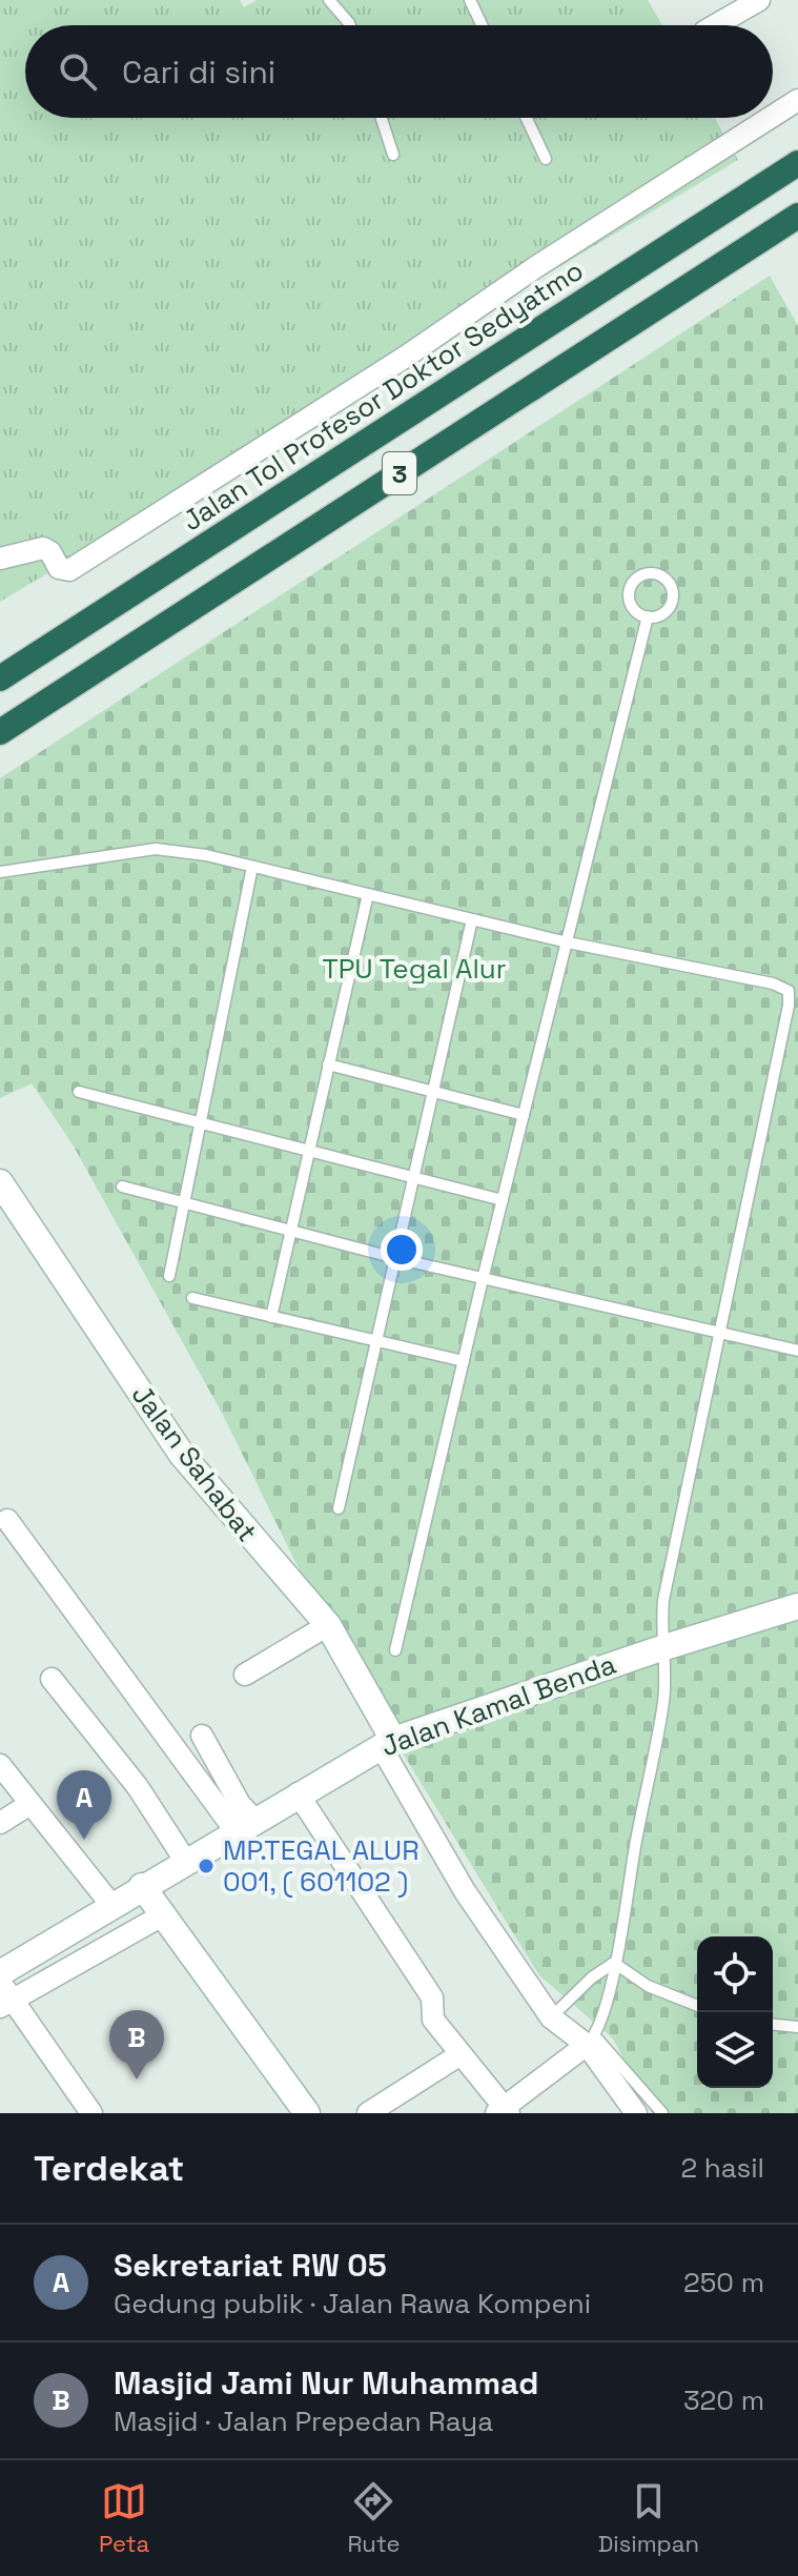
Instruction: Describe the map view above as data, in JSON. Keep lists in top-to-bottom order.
{
  "streets": {
    "highway": ["Jalan Tol Profesor Doktor Sedyatmo", "3"],
    "street": ["Jalan Sahabat", "Jalan Kamal Benda"]
  },
  "crossings": [
    ["Jalan Sahabat", "Jalan Kamal Benda"]
  ],
  "parks": ["TPU Tegal Alur"],
  "places": ["MP.TEGAL ALUR 001, ( 601102 )"],
  "page": {
    "search": "Cari di sini",
    "pins": ["A", "B"],
    "heading": ["Terdekat", "2 hasil"],
    "list": [
      {
        "mark": "A",
        "name": "Sekretariat RW 05",
        "note": "Gedung publik · Jalan Rawa Kompeni",
        "value": "250 m"
      },
      {
        "mark": "B",
        "name": "Masjid Jami Nur Muhammad",
        "note": "Masjid · Jalan Prepedan Raya",
        "value": "320 m"
      }
    ],
    "nav": ["Peta", "Rute", "Disimpan"]
  }
}
